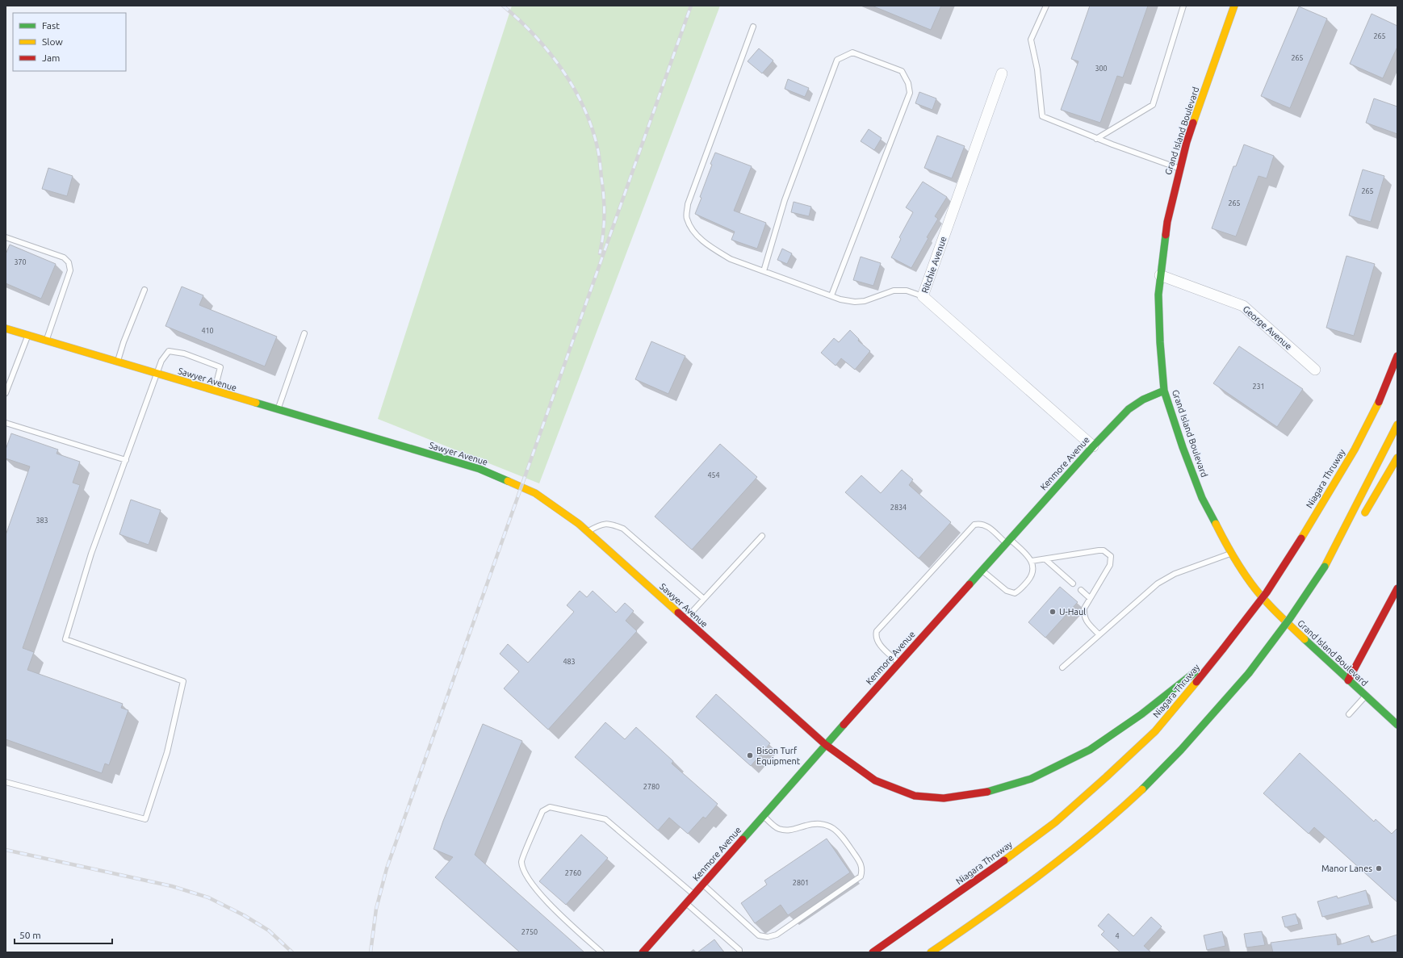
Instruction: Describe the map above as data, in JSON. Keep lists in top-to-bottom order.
{
  "streets": {
    "main road": [
      "Grand Island Boulevard",
      "Sawyer Avenue",
      "Kenmore Avenue",
      "Niagara Thruway"
    ],
    "street": ["Ritchie Avenue", "George Avenue"]
  },
  "crossings": [
    ["Grand Island Boulevard", "George Avenue"],
    ["Grand Island Boulevard", "Kenmore Avenue"],
    ["Ritchie Avenue", "Kenmore Avenue"],
    ["Sawyer Avenue", "Kenmore Avenue"],
    ["Sawyer Avenue", "Niagara Thruway"]
  ],
  "places": ["U-Haul", "Bison Turf Equipment", "Manor Lanes"],
  "house_numbers": [
    "265",
    "265",
    "300",
    "265",
    "265",
    "370",
    "410",
    "231",
    "454",
    "2834",
    "383",
    "483",
    "2780",
    "2760",
    "2801",
    "2750",
    "4"
  ],
  "legend": ["Fast", "Slow", "Jam"],
  "scale_bar": "50 m"
}
